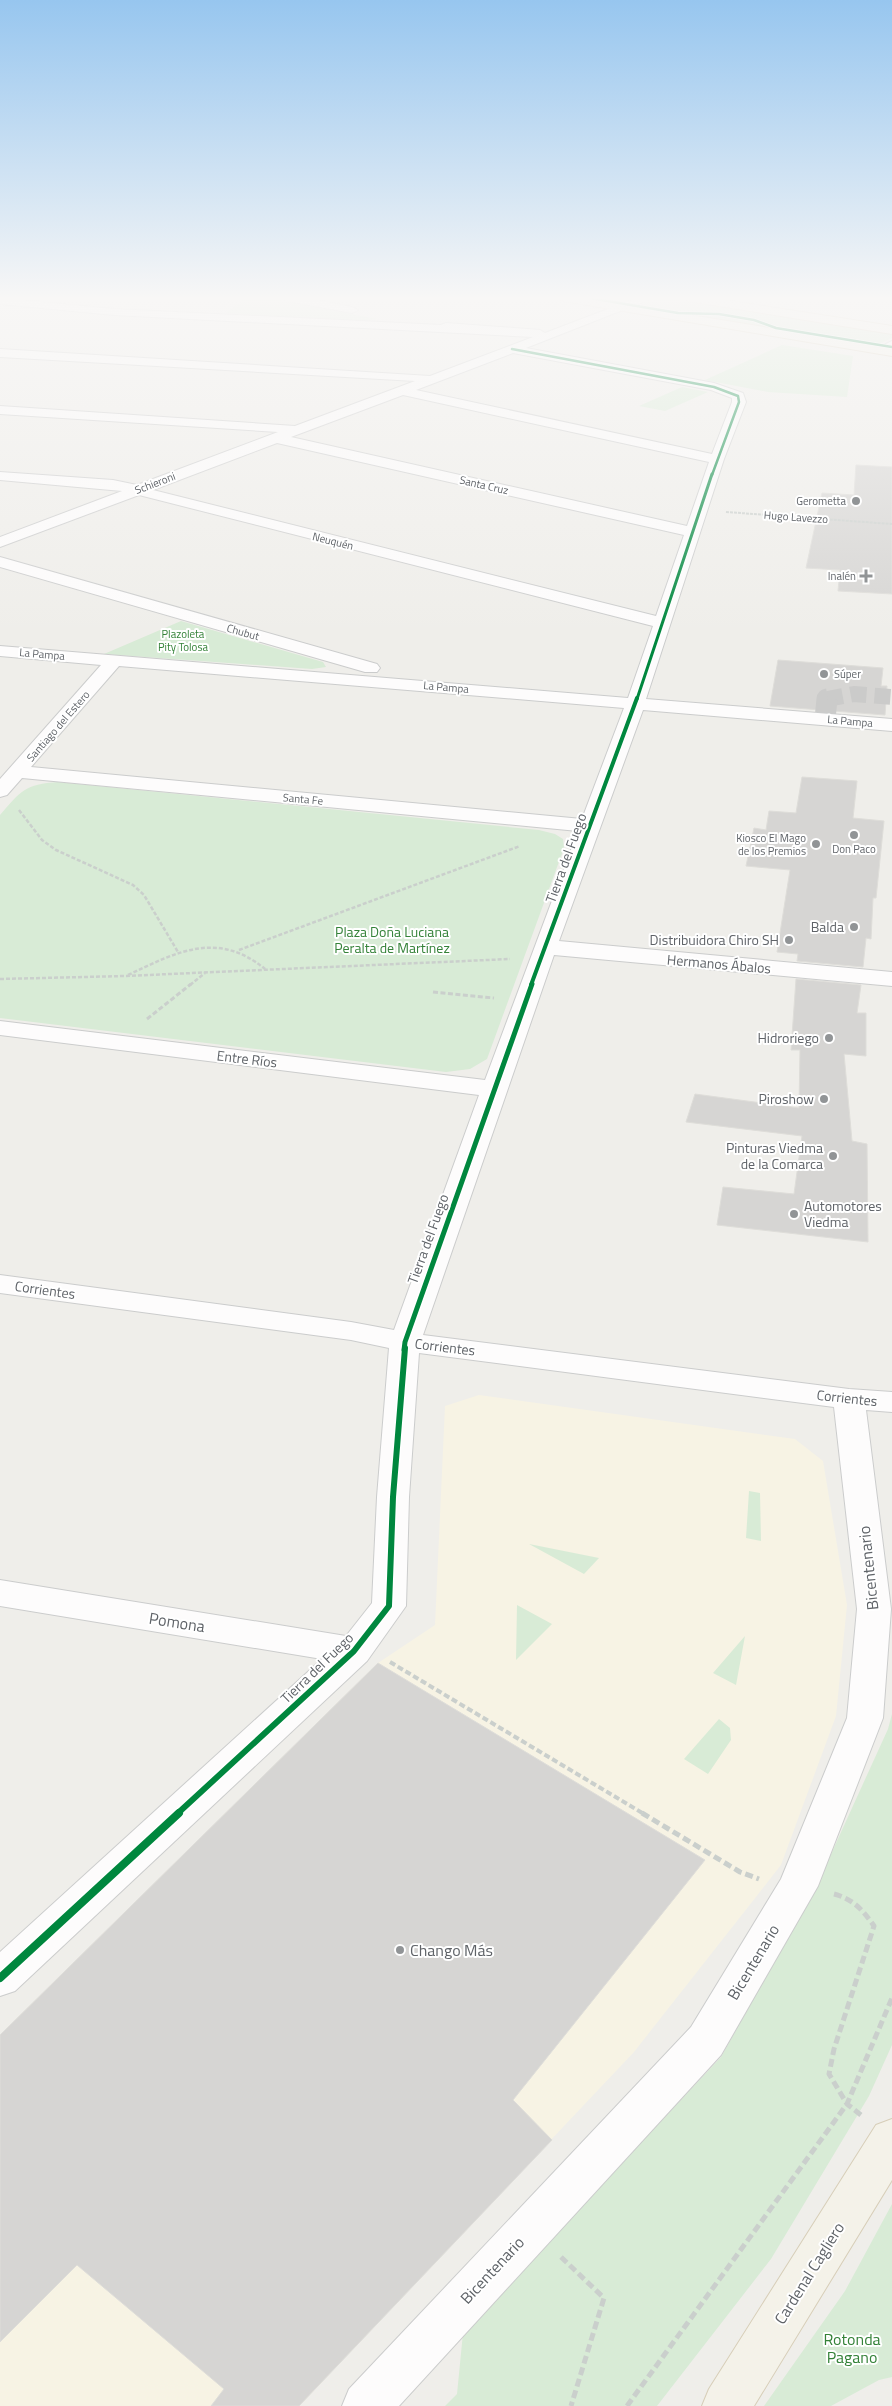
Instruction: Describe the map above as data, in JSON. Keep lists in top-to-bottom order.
{
  "streets": {
    "main road": ["Cardenal Cagliero"],
    "street": [
      "Schieroni",
      "Santa Cruz",
      "Neuquén",
      "Chubut",
      "La Pampa",
      "Santiago del Estero",
      "Santa Fe",
      "Tierra del Fuego",
      "Hermanos Ábalos",
      "Entre Ríos",
      "Corrientes",
      "Bicentenario",
      "Pomona"
    ],
    "path": ["Hugo Lavezzo"]
  },
  "crossings": [
    ["Schieroni", "Santa Cruz"],
    ["Schieroni", "Neuquén"],
    ["Santa Cruz", "Tierra del Fuego"],
    ["Hugo Lavezzo", "Tierra del Fuego"],
    ["Neuquén", "Tierra del Fuego"],
    ["Chubut", "La Pampa"],
    ["La Pampa", "Santiago del Estero"],
    ["La Pampa", "Tierra del Fuego"],
    ["Santiago del Estero", "Santa Fe"],
    ["Santa Fe", "Tierra del Fuego"],
    ["Tierra del Fuego", "Hermanos Ábalos"],
    ["Tierra del Fuego", "Entre Ríos"],
    ["Tierra del Fuego", "Corrientes"],
    ["Tierra del Fuego", "Pomona"],
    ["Corrientes", "Bicentenario"]
  ],
  "parks": ["Plazoleta Pity Tolosa", "Plaza Doña Luciana Peralta de Martínez", "Rotonda Pagano"],
  "places": {
    "other": [
      "Gerometta",
      "Súper",
      "Don Paco",
      "Kiosco El Mago de los Premios",
      "Balda",
      "Distribuidora Chiro SH",
      "Hidroriego",
      "Piroshow",
      "Pinturas Viedma de la Comarca",
      "Automotores Viedma",
      "Chango Más"
    ],
    "health": ["Inalén"]
  }
}
